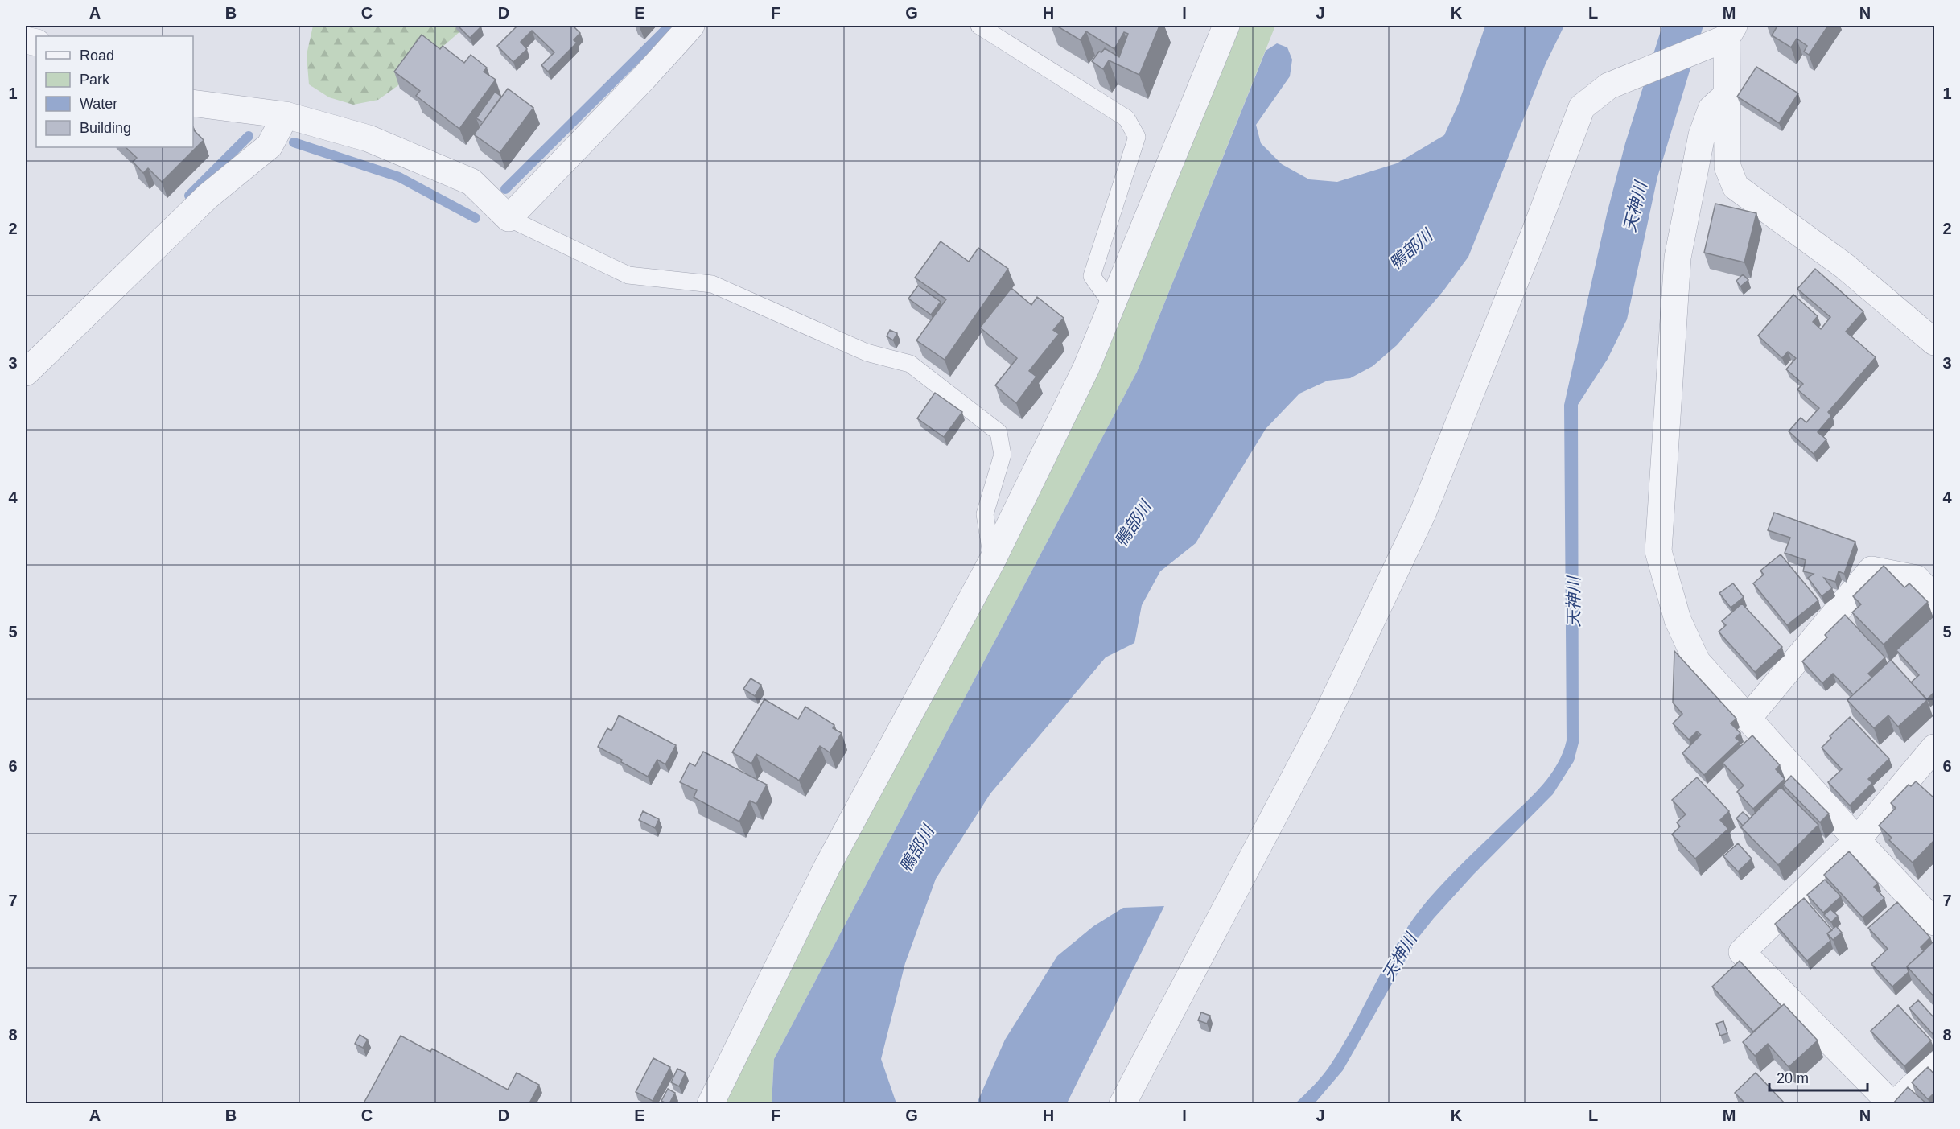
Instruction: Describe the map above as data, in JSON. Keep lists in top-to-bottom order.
{
  "water": ["天神川", "鴨部川"],
  "legend": [
    "Road",
    "Park",
    "Water",
    "Building"
  ],
  "scale_bar": "20 m",
  "grid": {
    "columns": [
      "A",
      "B",
      "C",
      "D",
      "E",
      "F",
      "G",
      "H",
      "I",
      "J",
      "K",
      "L",
      "M",
      "N"
    ],
    "rows": [
      "1",
      "2",
      "3",
      "4",
      "5",
      "6",
      "7",
      "8"
    ]
  }
}
